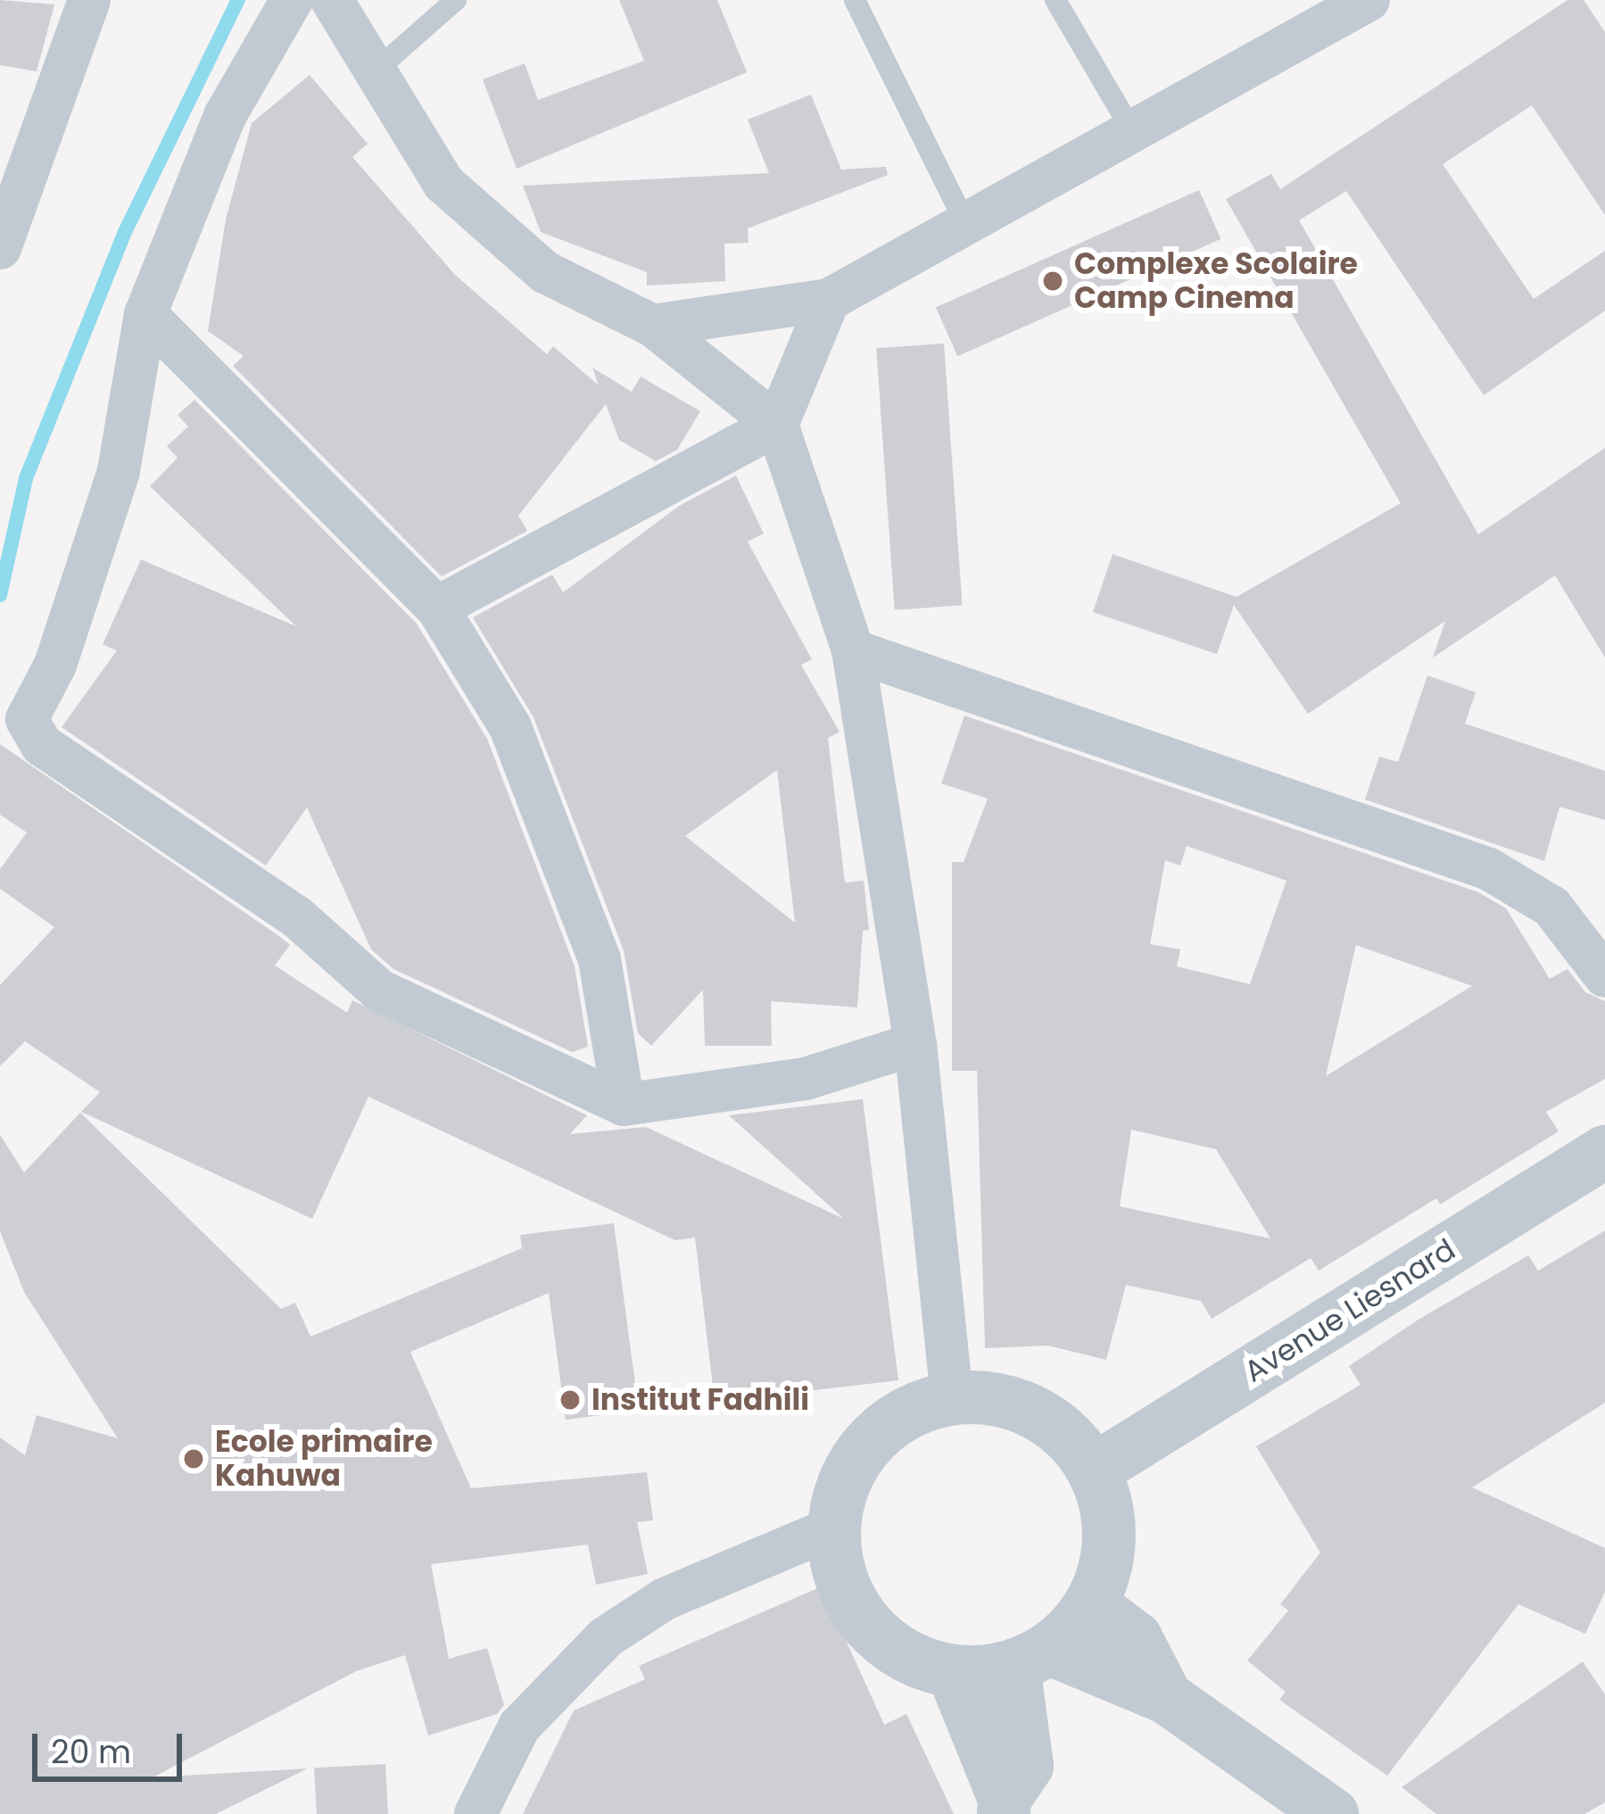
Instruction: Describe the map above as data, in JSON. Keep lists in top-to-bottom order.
{
  "streets": {
    "street": ["Avenue Liesnard"]
  },
  "places": ["Complexe Scolaire Camp Cinema", "Institut Fadhili", "Ecole primaire Kahuwa"],
  "scale_bar": "20 m"
}
